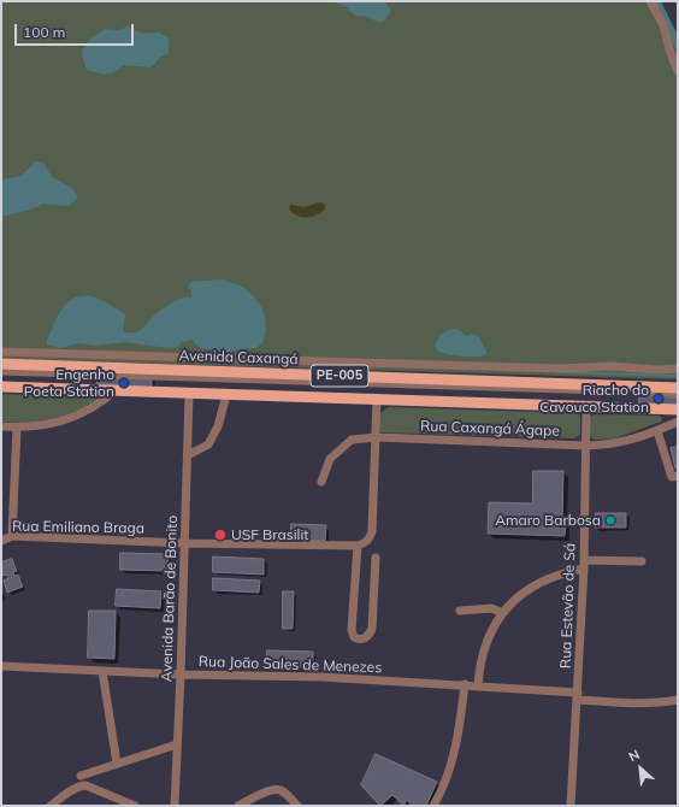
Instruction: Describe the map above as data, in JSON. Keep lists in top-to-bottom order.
{
  "streets": {
    "main road": ["Avenida Caxangá", "PE-005"],
    "street": [
      "Rua Caxangá Ágape",
      "Rua Emiliano Braga",
      "Avenida Barão de Bonito",
      "Rua Estevão de Sá",
      "Rua João Sales de Menezes"
    ]
  },
  "crossings": [
    ["PE-005", "Avenida Barão de Bonito"],
    ["PE-005", "Rua Estevão de Sá"],
    ["Rua Caxangá Ágape", "Rua Estevão de Sá"],
    ["Rua Emiliano Braga", "Avenida Barão de Bonito"],
    ["Avenida Barão de Bonito", "Rua João Sales de Menezes"],
    ["Rua Estevão de Sá", "Rua João Sales de Menezes"]
  ],
  "places": [
    "Engenho Poeta Station",
    "Riacho do Cavouco Station",
    "Amaro Barbosa",
    "USF Brasilit"
  ],
  "scale_bar": "100 m",
  "north": "top left"
}
